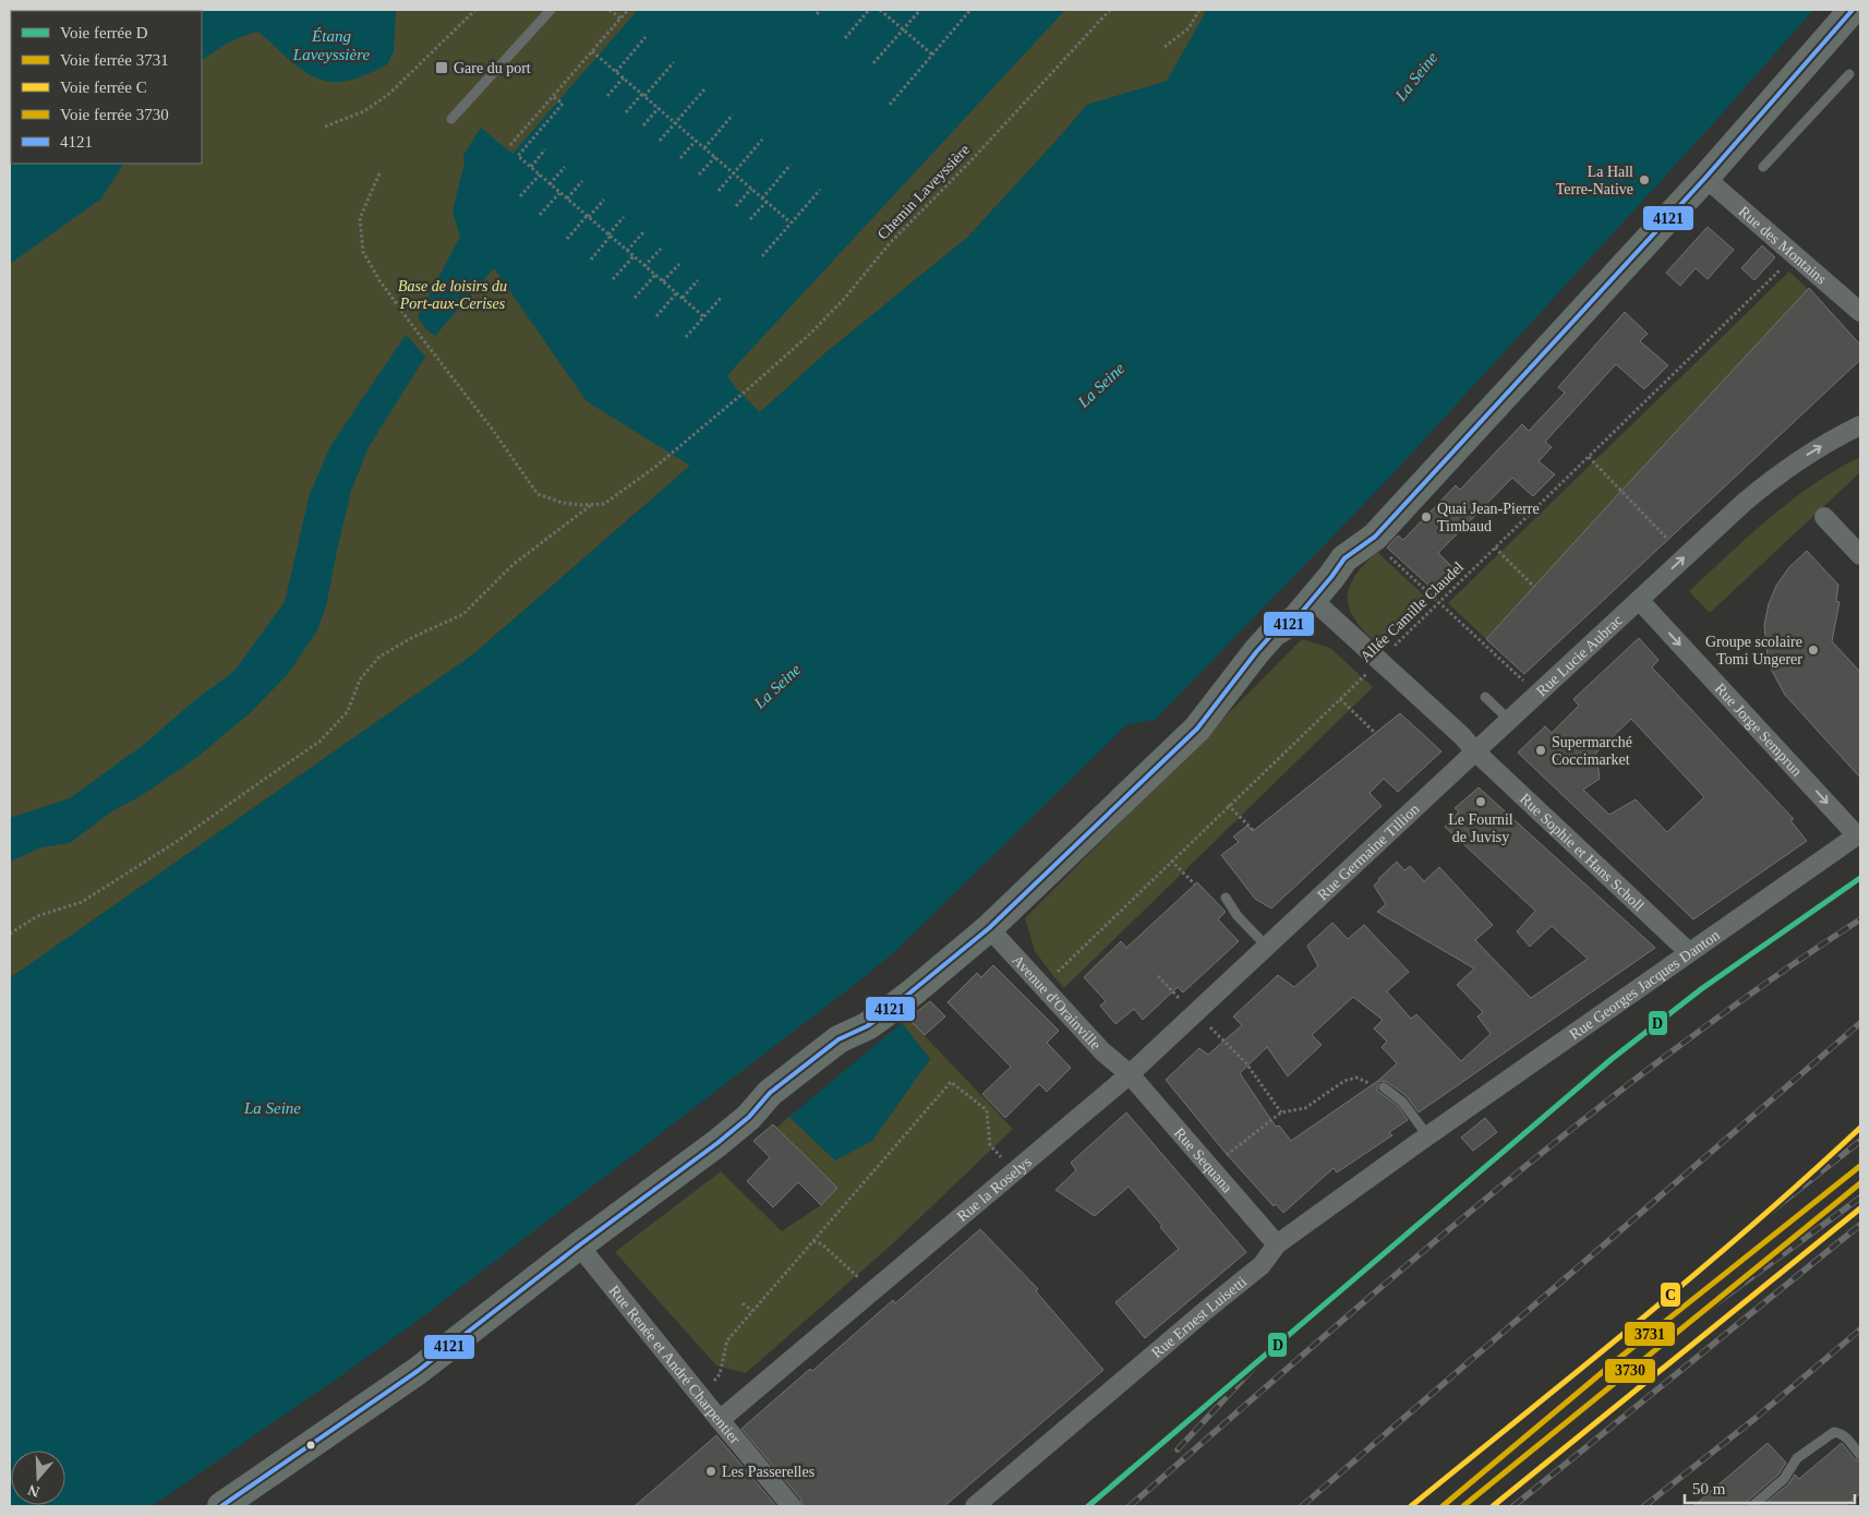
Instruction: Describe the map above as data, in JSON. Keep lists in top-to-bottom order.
{
  "streets": {
    "street": [
      "Rue des Montains",
      "Rue Lucie Aubrac",
      "Rue Jorge Semprun",
      "Rue Germaine Tillion",
      "Rue Sophie et Hans Scholl",
      "Rue Georges Jacques Danton",
      "Avenue d'Orainville",
      "Rue Sequana",
      "Rue la Roselys",
      "Rue Ernest Luisetti",
      "Rue Renée et André Charpentier"
    ],
    "path": ["Chemin Laveyssière", "Allée Camille Claudel"]
  },
  "crossings": [
    ["Rue des Montains", "Allée Camille Claudel"],
    ["Allée Camille Claudel", "Avenue d'Orainville"],
    ["Rue Lucie Aubrac", "Rue Jorge Semprun"],
    ["Rue Lucie Aubrac", "Rue Germaine Tillion"],
    ["Rue Lucie Aubrac", "Rue Sophie et Hans Scholl"],
    ["Rue Jorge Semprun", "Rue Georges Jacques Danton"],
    ["Rue Germaine Tillion", "Rue Sophie et Hans Scholl"],
    ["Rue Germaine Tillion", "Rue la Roselys"],
    ["Rue Sophie et Hans Scholl", "Rue Georges Jacques Danton"],
    ["Rue Georges Jacques Danton", "Rue Ernest Luisetti"],
    ["Avenue d'Orainville", "Rue Sequana"],
    ["Avenue d'Orainville", "Rue la Roselys"],
    ["Rue Sequana", "Rue la Roselys"],
    ["Rue Sequana", "Rue Ernest Luisetti"],
    ["Rue la Roselys", "Rue Renée et André Charpentier"]
  ],
  "one_way": ["Rue Lucie Aubrac", "Rue Jorge Semprun"],
  "water": ["Étang Laveyssière", "La Seine"],
  "parks": ["Base de loisirs du Port-aux-Cerises"],
  "places": {
    "transit": ["Gare du port"],
    "other": [
      "La Hall Terre-Native",
      "Quai Jean-Pierre Timbaud",
      "Groupe scolaire Tomi Ungerer",
      "Supermarché Coccimarket",
      "Le Fournil de Juvisy",
      "Les Passerelles"
    ]
  },
  "lines": [
    "transit line 4121",
    "rail line D",
    "rail line C",
    "rail line 3731",
    "rail line 3730"
  ],
  "legend": [
    "Voie ferrée D",
    "Voie ferrée 3731",
    "Voie ferrée C",
    "Voie ferrée 3730",
    "4121"
  ],
  "scale_bar": "50 m",
  "north": "bottom"
}
